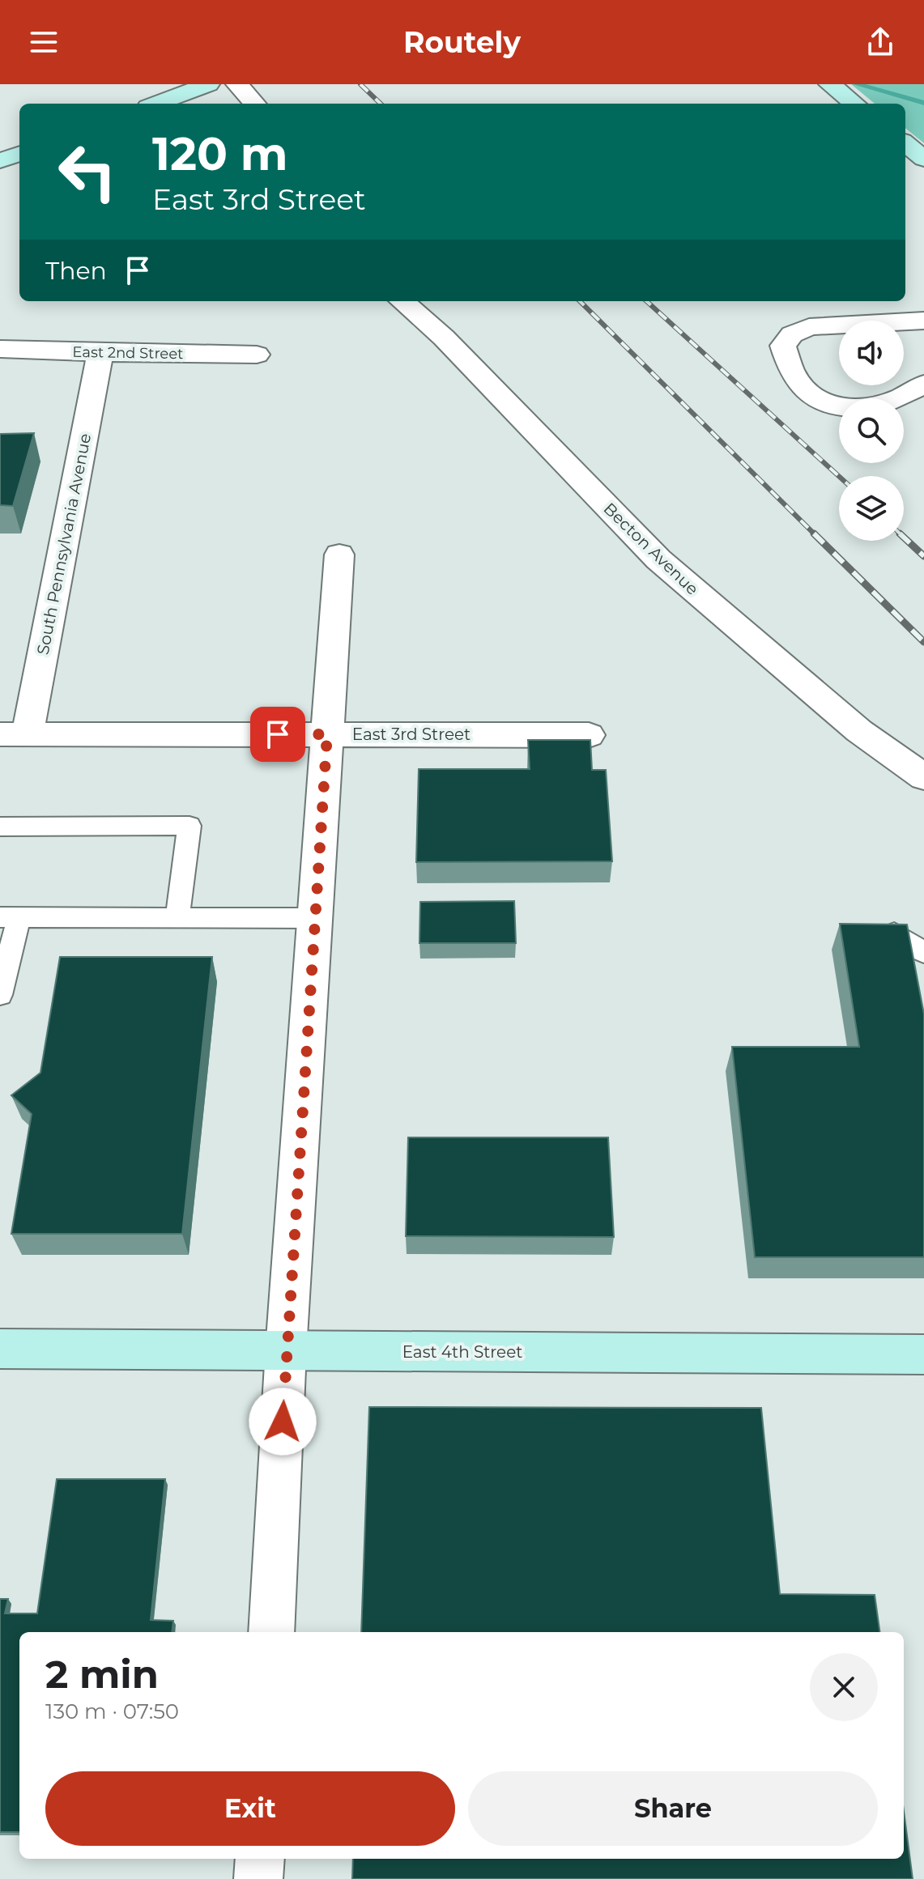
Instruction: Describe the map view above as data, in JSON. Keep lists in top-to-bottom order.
{
  "streets": {
    "street": [
      "East 2nd Street",
      "South Pennsylvania Avenue",
      "Becton Avenue",
      "East 3rd Street",
      "East 4th Street"
    ]
  },
  "crossings": [
    ["East 2nd Street", "South Pennsylvania Avenue"],
    ["South Pennsylvania Avenue", "East 3rd Street"]
  ],
  "page": {
    "header": "Routely",
    "turn": ["120 m", "East 3rd Street"],
    "then": "Then",
    "heading": ["2 min", "130 m · 07:50"],
    "buttons": ["Exit", "Share"]
  }
}
